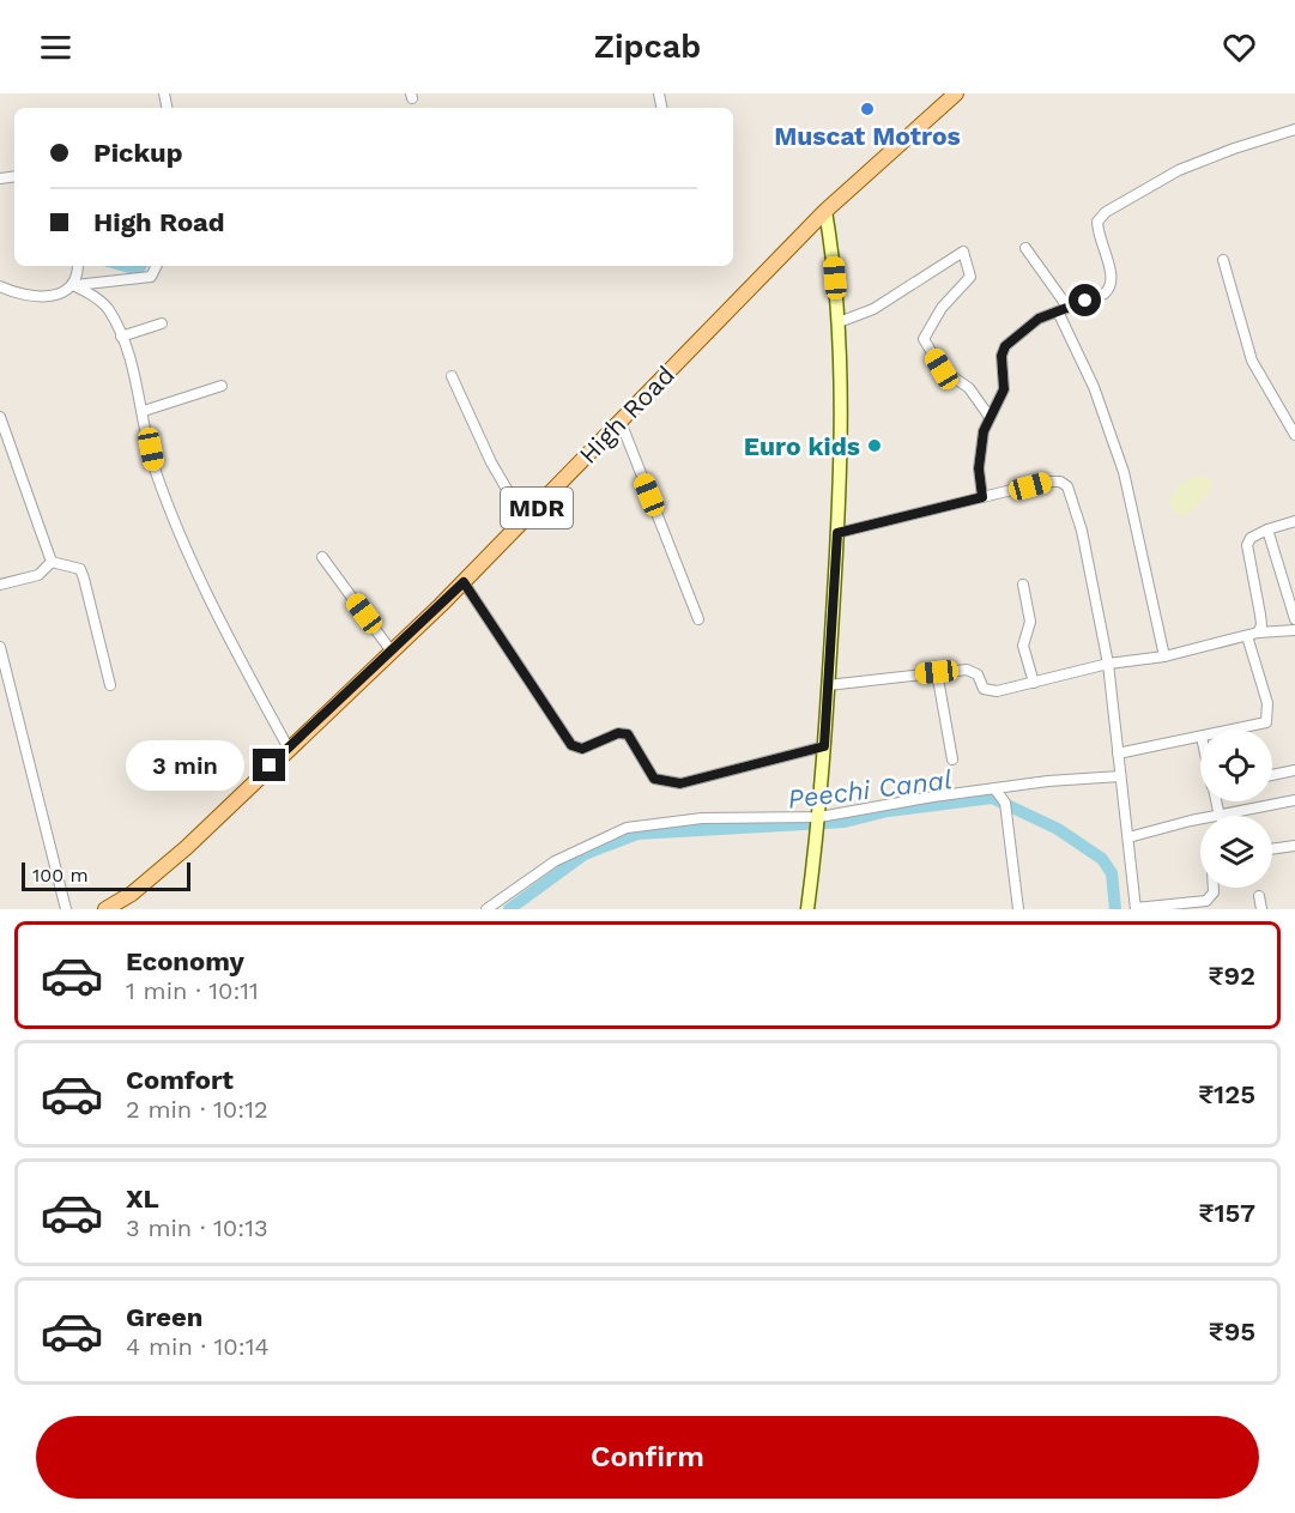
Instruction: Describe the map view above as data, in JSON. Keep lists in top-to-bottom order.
{
  "streets": {
    "main road": ["High Road", "MDR"]
  },
  "water": ["Peechi Canal"],
  "places": ["Muscat Motros", "Euro kids"],
  "scale_bar": "100 m",
  "page": {
    "header": "Zipcab",
    "banner": ["Pickup", "High Road"],
    "bubble": "3 min",
    "scale": "100 m",
    "list": [
      {
        "name": "Economy",
        "note": "1 min · 10:11",
        "value": "₹92"
      },
      {
        "name": "Comfort",
        "note": "2 min · 10:12",
        "value": "₹125"
      },
      {
        "name": "XL",
        "note": "3 min · 10:13",
        "value": "₹157"
      },
      {
        "name": "Green",
        "note": "4 min · 10:14",
        "value": "₹95"
      }
    ],
    "buttons": "Confirm"
  }
}
